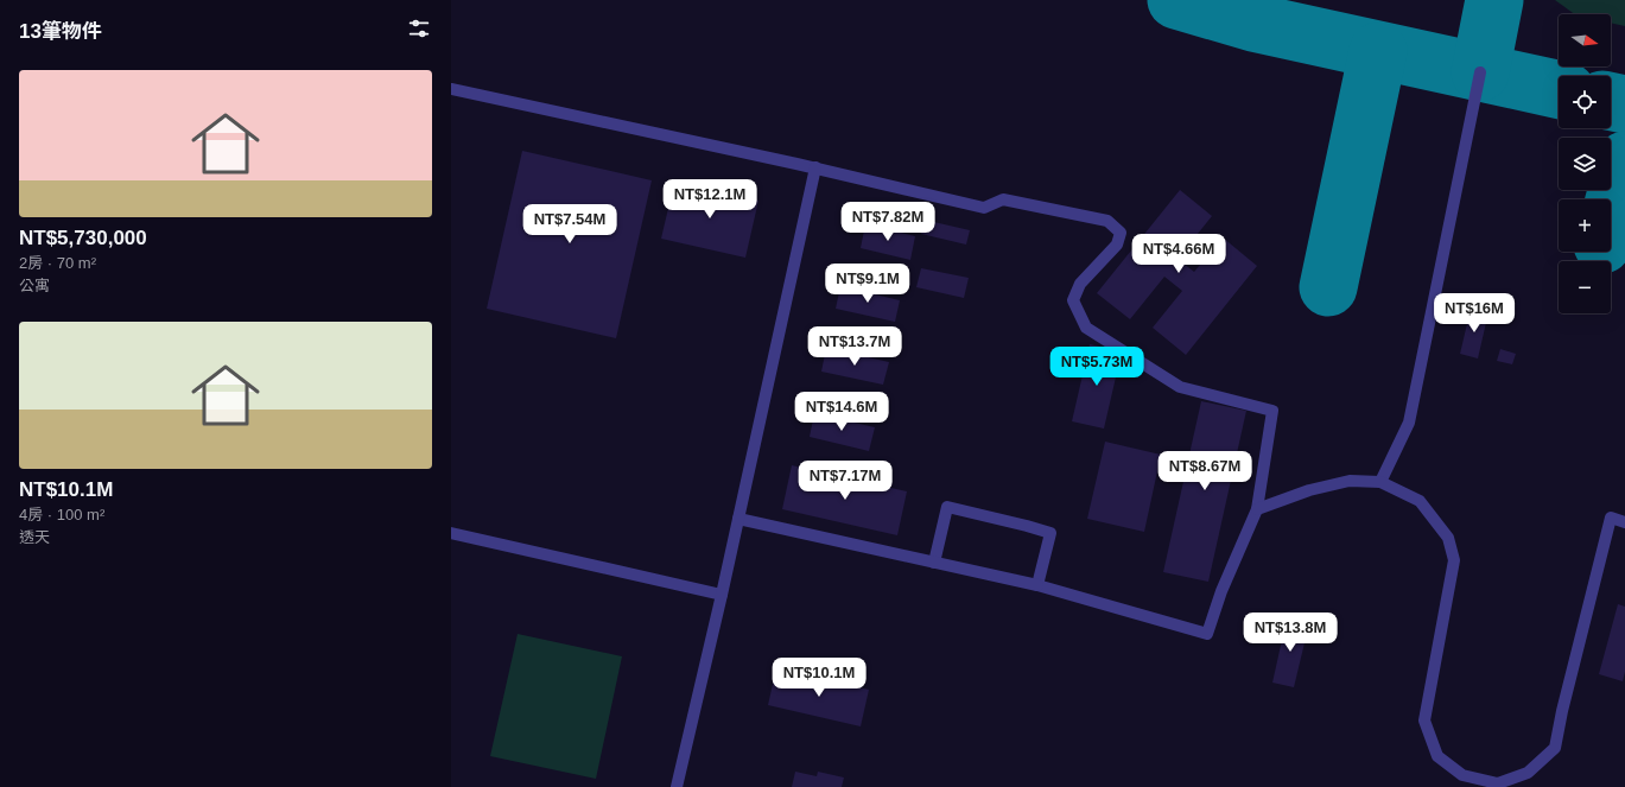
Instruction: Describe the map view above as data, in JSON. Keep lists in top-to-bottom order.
{
  "north": "right",
  "page": {
    "heading": "13筆物件",
    "map_buttons": ["+", "−"],
    "list": [
      {
        "name": "NT$5,730,000",
        "note": "2房 · 70 m² · 公寓"
      },
      {
        "name": "NT$10.1M",
        "note": "4房 · 100 m² · 透天"
      }
    ],
    "price": [
      "NT$12.1M",
      "NT$7.82M",
      "NT$7.54M",
      "NT$4.66M",
      "NT$9.1M",
      "NT$16M",
      "NT$13.7M",
      "NT$5.73M",
      "NT$14.6M",
      "NT$8.67M",
      "NT$7.17M",
      "NT$13.8M",
      "NT$10.1M"
    ]
  }
}
